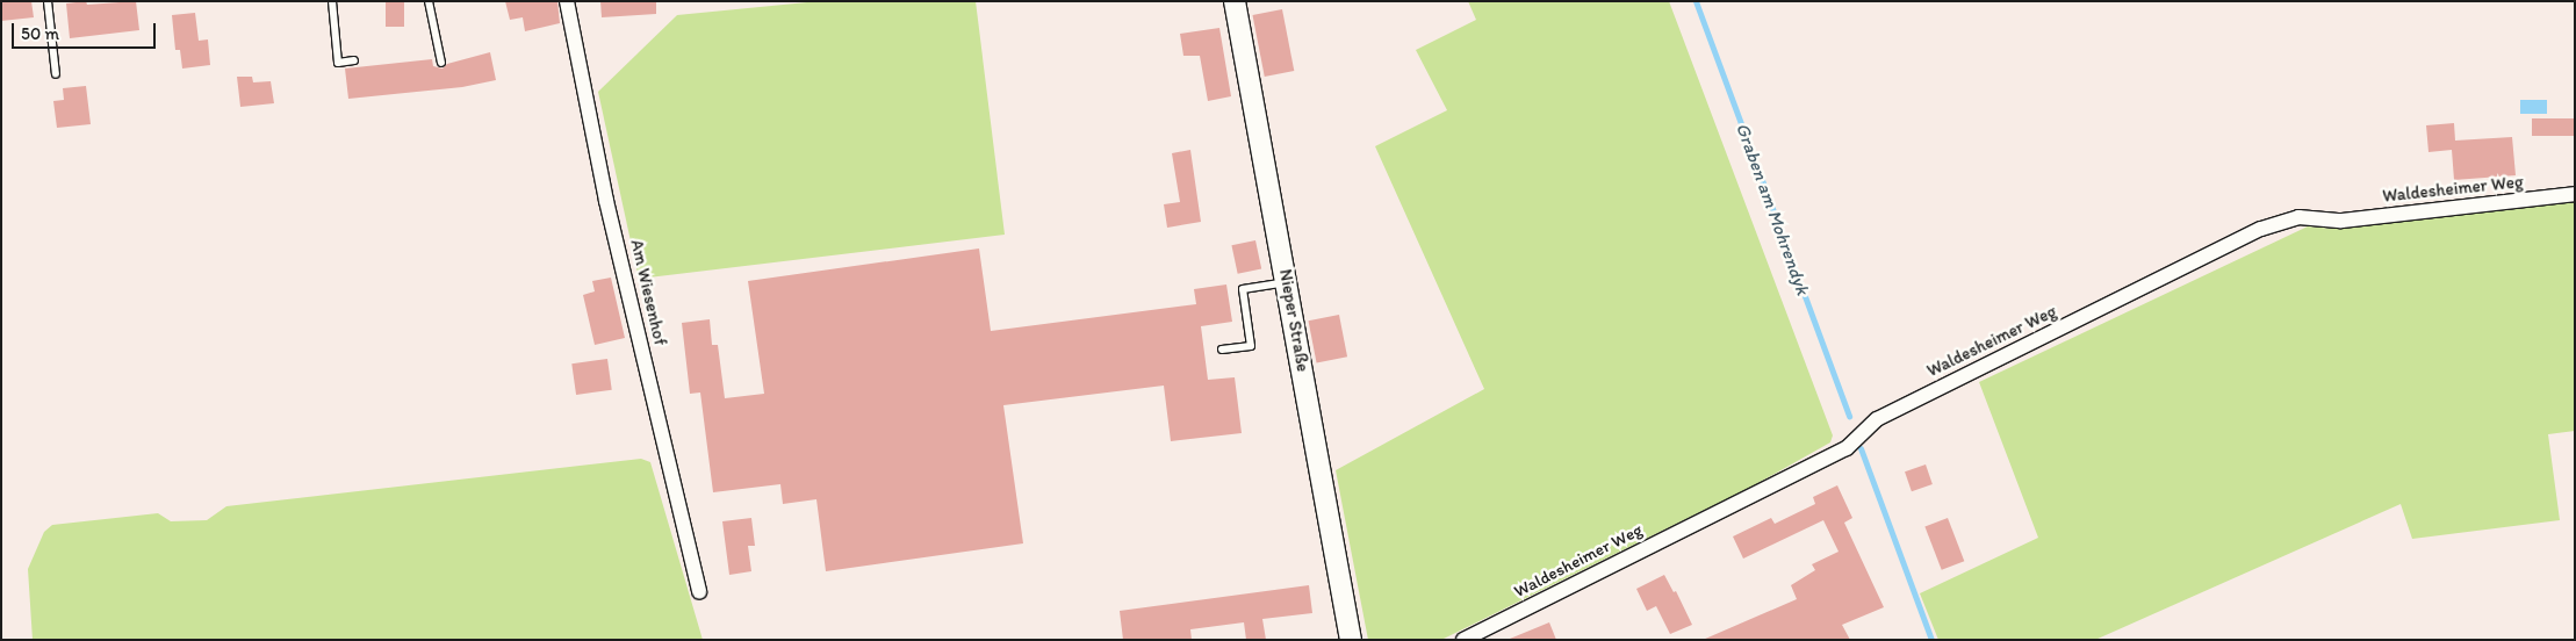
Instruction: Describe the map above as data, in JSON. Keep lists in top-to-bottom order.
{
  "streets": {
    "main road": ["Nieper Straße"],
    "street": ["Waldesheimer Weg", "Am Wiesenhof"]
  },
  "water": ["Graben am Mohrendyk"],
  "scale_bar": "50 m"
}
